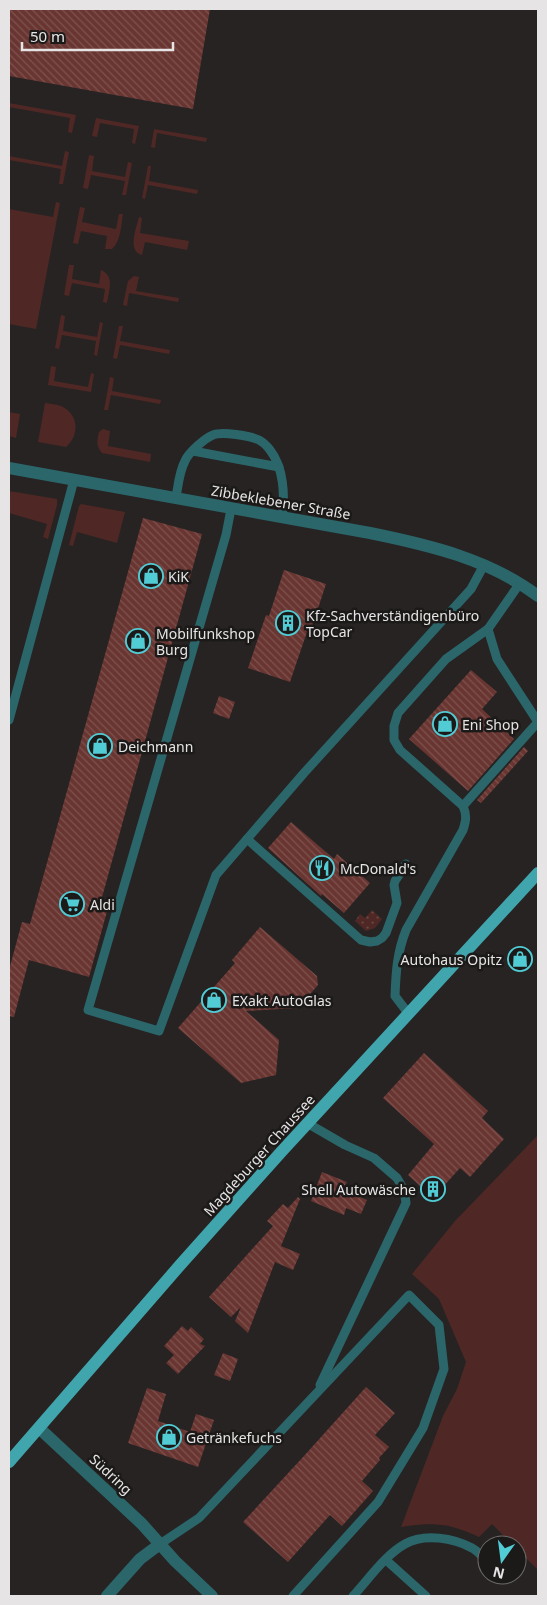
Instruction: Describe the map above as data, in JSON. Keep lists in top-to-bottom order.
{
  "streets": {
    "main road": ["Magdeburger Chaussee"],
    "street": ["Zibbeklebener Straße", "Südring"]
  },
  "crossings": [
    ["Magdeburger Chaussee", "Südring"]
  ],
  "places": {
    "shop": [
      "KiK",
      "Mobilfunkshop Burg",
      "Eni Shop",
      "Deichmann",
      "Autohaus Opitz",
      "EXakt AutoGlas",
      "Getränkefuchs"
    ],
    "building": ["Kfz-Sachverständigenbüro TopCar", "Shell Autowäsche"],
    "restaurant": ["McDonald's"],
    "supermarket": ["Aldi"]
  },
  "scale_bar": "50 m",
  "north": "bottom"
}
